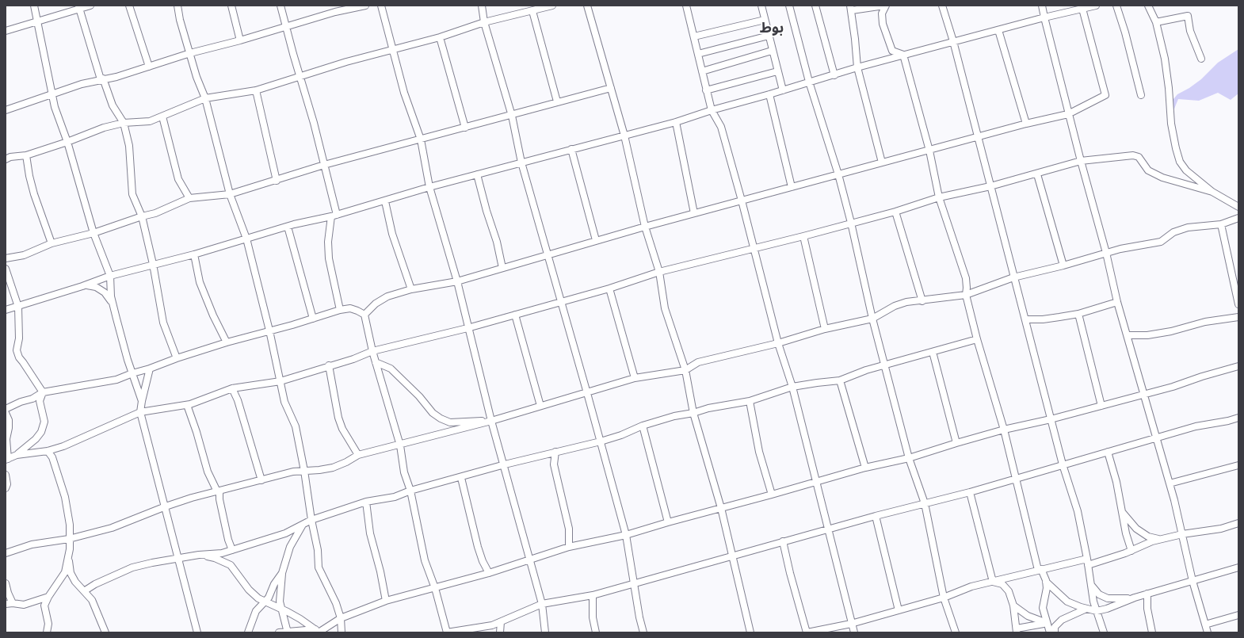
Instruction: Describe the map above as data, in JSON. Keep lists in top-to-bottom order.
{
  "districts": ["بوط"]
}
